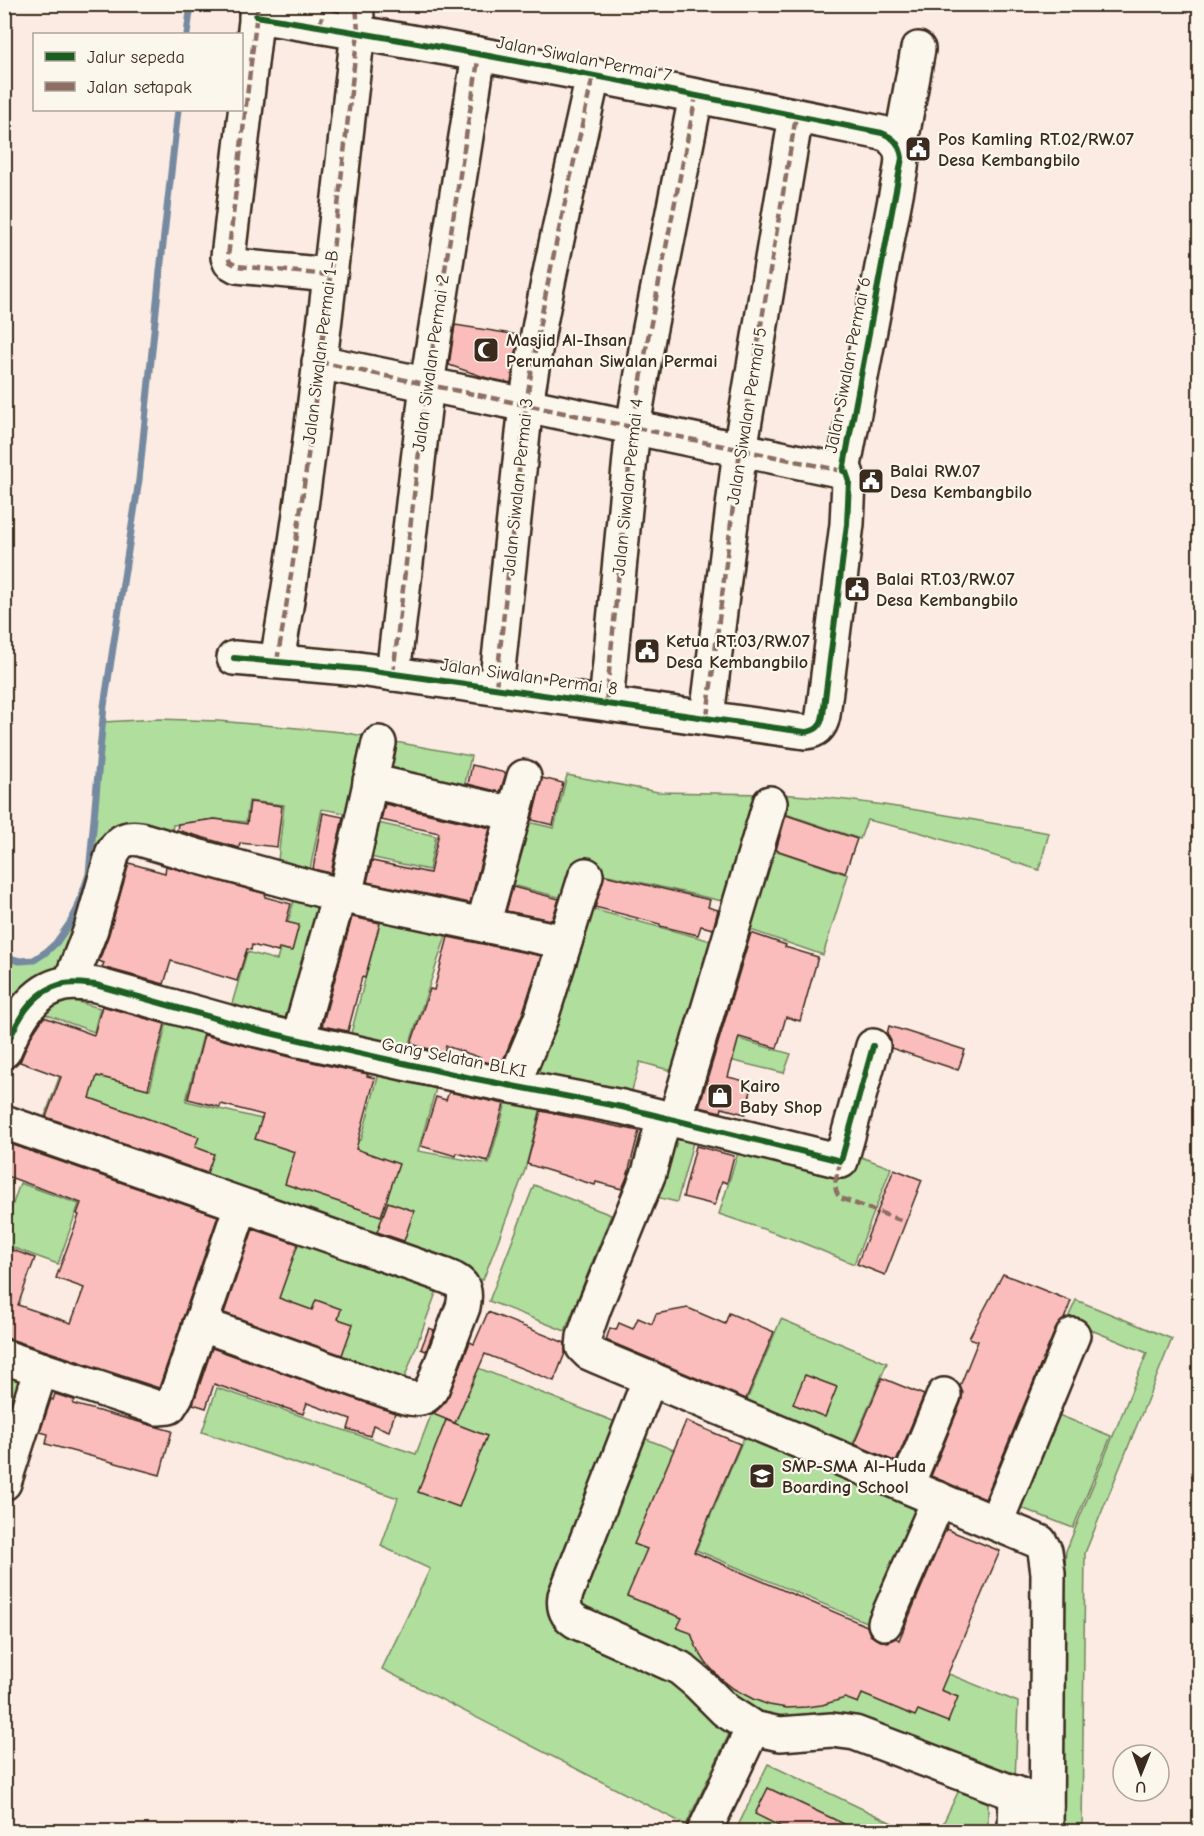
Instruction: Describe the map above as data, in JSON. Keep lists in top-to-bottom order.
{
  "streets": {
    "street": [
      "Jalan Siwalan Permai 7",
      "Jalan Siwalan Permai 1-B",
      "Jalan Siwalan Permai 2",
      "Jalan Siwalan Permai 6",
      "Jalan Siwalan Permai 5",
      "Jalan Siwalan Permai 3",
      "Jalan Siwalan Permai 4",
      "Jalan Siwalan Permai 8",
      "Gang Selatan BLKI"
    ]
  },
  "crossings": [
    ["Jalan Siwalan Permai 7", "Jalan Siwalan Permai 1-B"],
    ["Jalan Siwalan Permai 7", "Jalan Siwalan Permai 2"],
    ["Jalan Siwalan Permai 7", "Jalan Siwalan Permai 6"],
    ["Jalan Siwalan Permai 7", "Jalan Siwalan Permai 5"],
    ["Jalan Siwalan Permai 7", "Jalan Siwalan Permai 3"],
    ["Jalan Siwalan Permai 7", "Jalan Siwalan Permai 4"],
    ["Jalan Siwalan Permai 1-B", "Jalan Siwalan Permai 8"],
    ["Jalan Siwalan Permai 2", "Jalan Siwalan Permai 8"],
    ["Jalan Siwalan Permai 6", "Jalan Siwalan Permai 8"],
    ["Jalan Siwalan Permai 5", "Jalan Siwalan Permai 8"],
    ["Jalan Siwalan Permai 3", "Jalan Siwalan Permai 8"],
    ["Jalan Siwalan Permai 4", "Jalan Siwalan Permai 8"]
  ],
  "places": {
    "public building": [
      "Pos Kamling RT.02/RW.07 Desa Kembangbilo",
      "Balai RW.07 Desa Kembangbilo",
      "Balai RT.03/RW.07 Desa Kembangbilo",
      "Ketua RT.03/RW.07 Desa Kembangbilo"
    ],
    "mosque": ["Masjid Al-Ihsan Perumahan Siwalan Permai"],
    "shop": ["Kairo Baby Shop"],
    "school or university": ["SMP-SMA Al-Huda Boarding School"]
  },
  "legend": ["Jalur sepeda", "Jalan setapak"],
  "north": "bottom"
}
